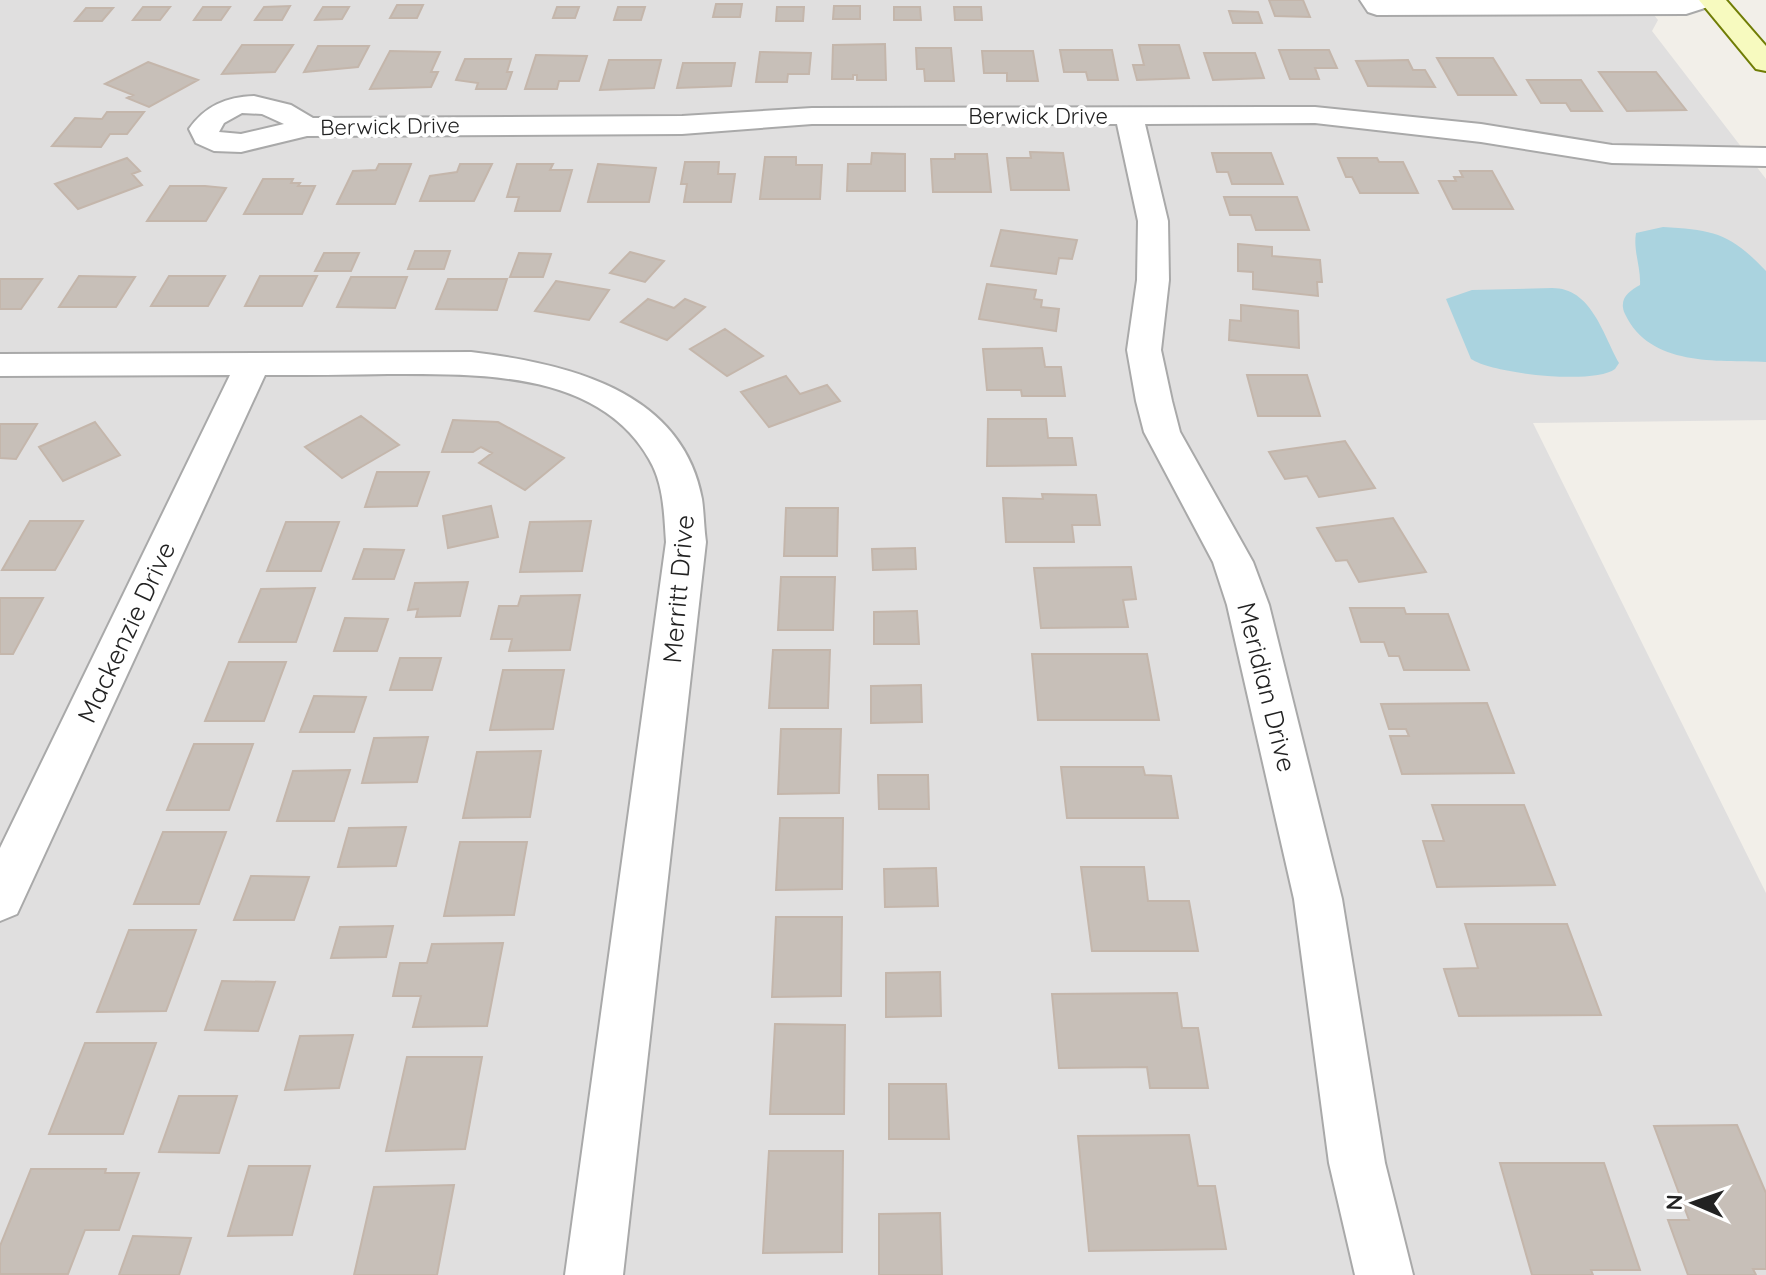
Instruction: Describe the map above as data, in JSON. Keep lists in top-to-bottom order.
{
  "streets": {
    "street": [
      "Berwick Drive",
      "Merritt Drive",
      "Mackenzie Drive",
      "Meridian Drive"
    ]
  },
  "crossings": [
    ["Berwick Drive", "Meridian Drive"],
    ["Merritt Drive", "Mackenzie Drive"]
  ],
  "north": "left"
}
